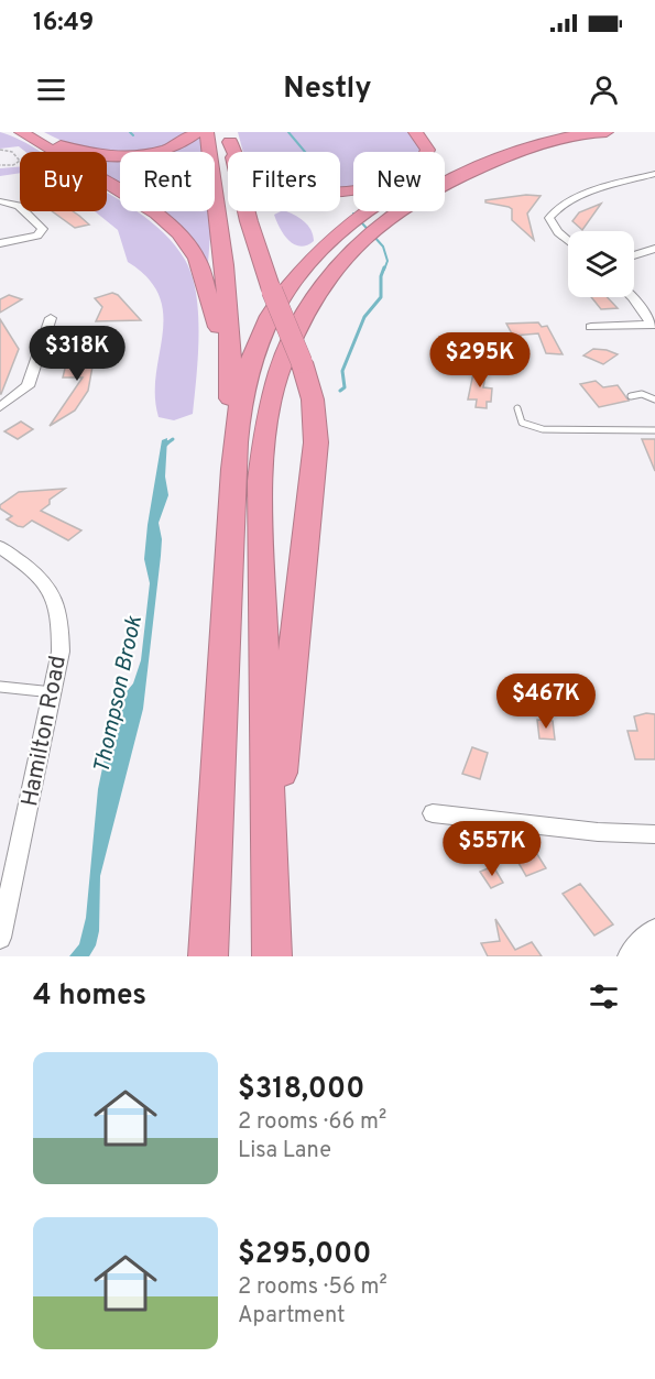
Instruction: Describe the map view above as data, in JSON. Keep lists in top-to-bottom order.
{
  "streets": {
    "street": ["Hamilton Road"]
  },
  "water": ["Thompson Brook"],
  "page": {
    "status": "16:49",
    "header": "Nestly",
    "chip": [
      "Buy",
      "Rent",
      "Filters",
      "New"
    ],
    "price": [
      "$318K",
      "$295K",
      "$467K",
      "$557K"
    ],
    "heading": "4 homes",
    "list": [
      {
        "name": "$318,000",
        "note": "2 rooms · 66 m² · Lisa Lane"
      },
      {
        "name": "$295,000",
        "note": "2 rooms · 56 m² · Apartment"
      }
    ]
  }
}
